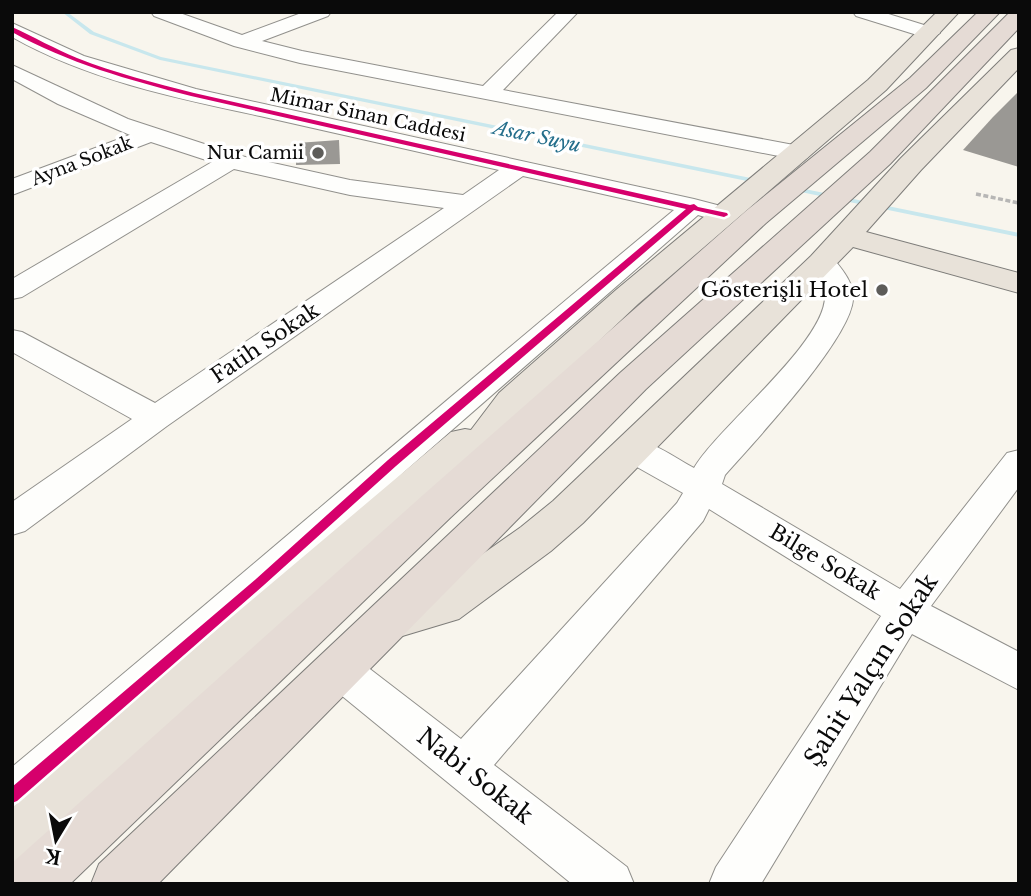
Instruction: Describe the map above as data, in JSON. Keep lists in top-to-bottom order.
{
  "streets": {
    "street": [
      "Mimar Sinan Caddesi",
      "Ayna Sokak",
      "Fatih Sokak",
      "Bilge Sokak",
      "Şahit Yalçın Sokak",
      "Nabi Sokak"
    ]
  },
  "crossings": [
    ["Mimar Sinan Caddesi", "Fatih Sokak"],
    ["Bilge Sokak", "Şahit Yalçın Sokak"]
  ],
  "water": ["Asar Suyu"],
  "places": ["Nur Camii", "Gösterişli Hotel"],
  "north": "bottom"
}
